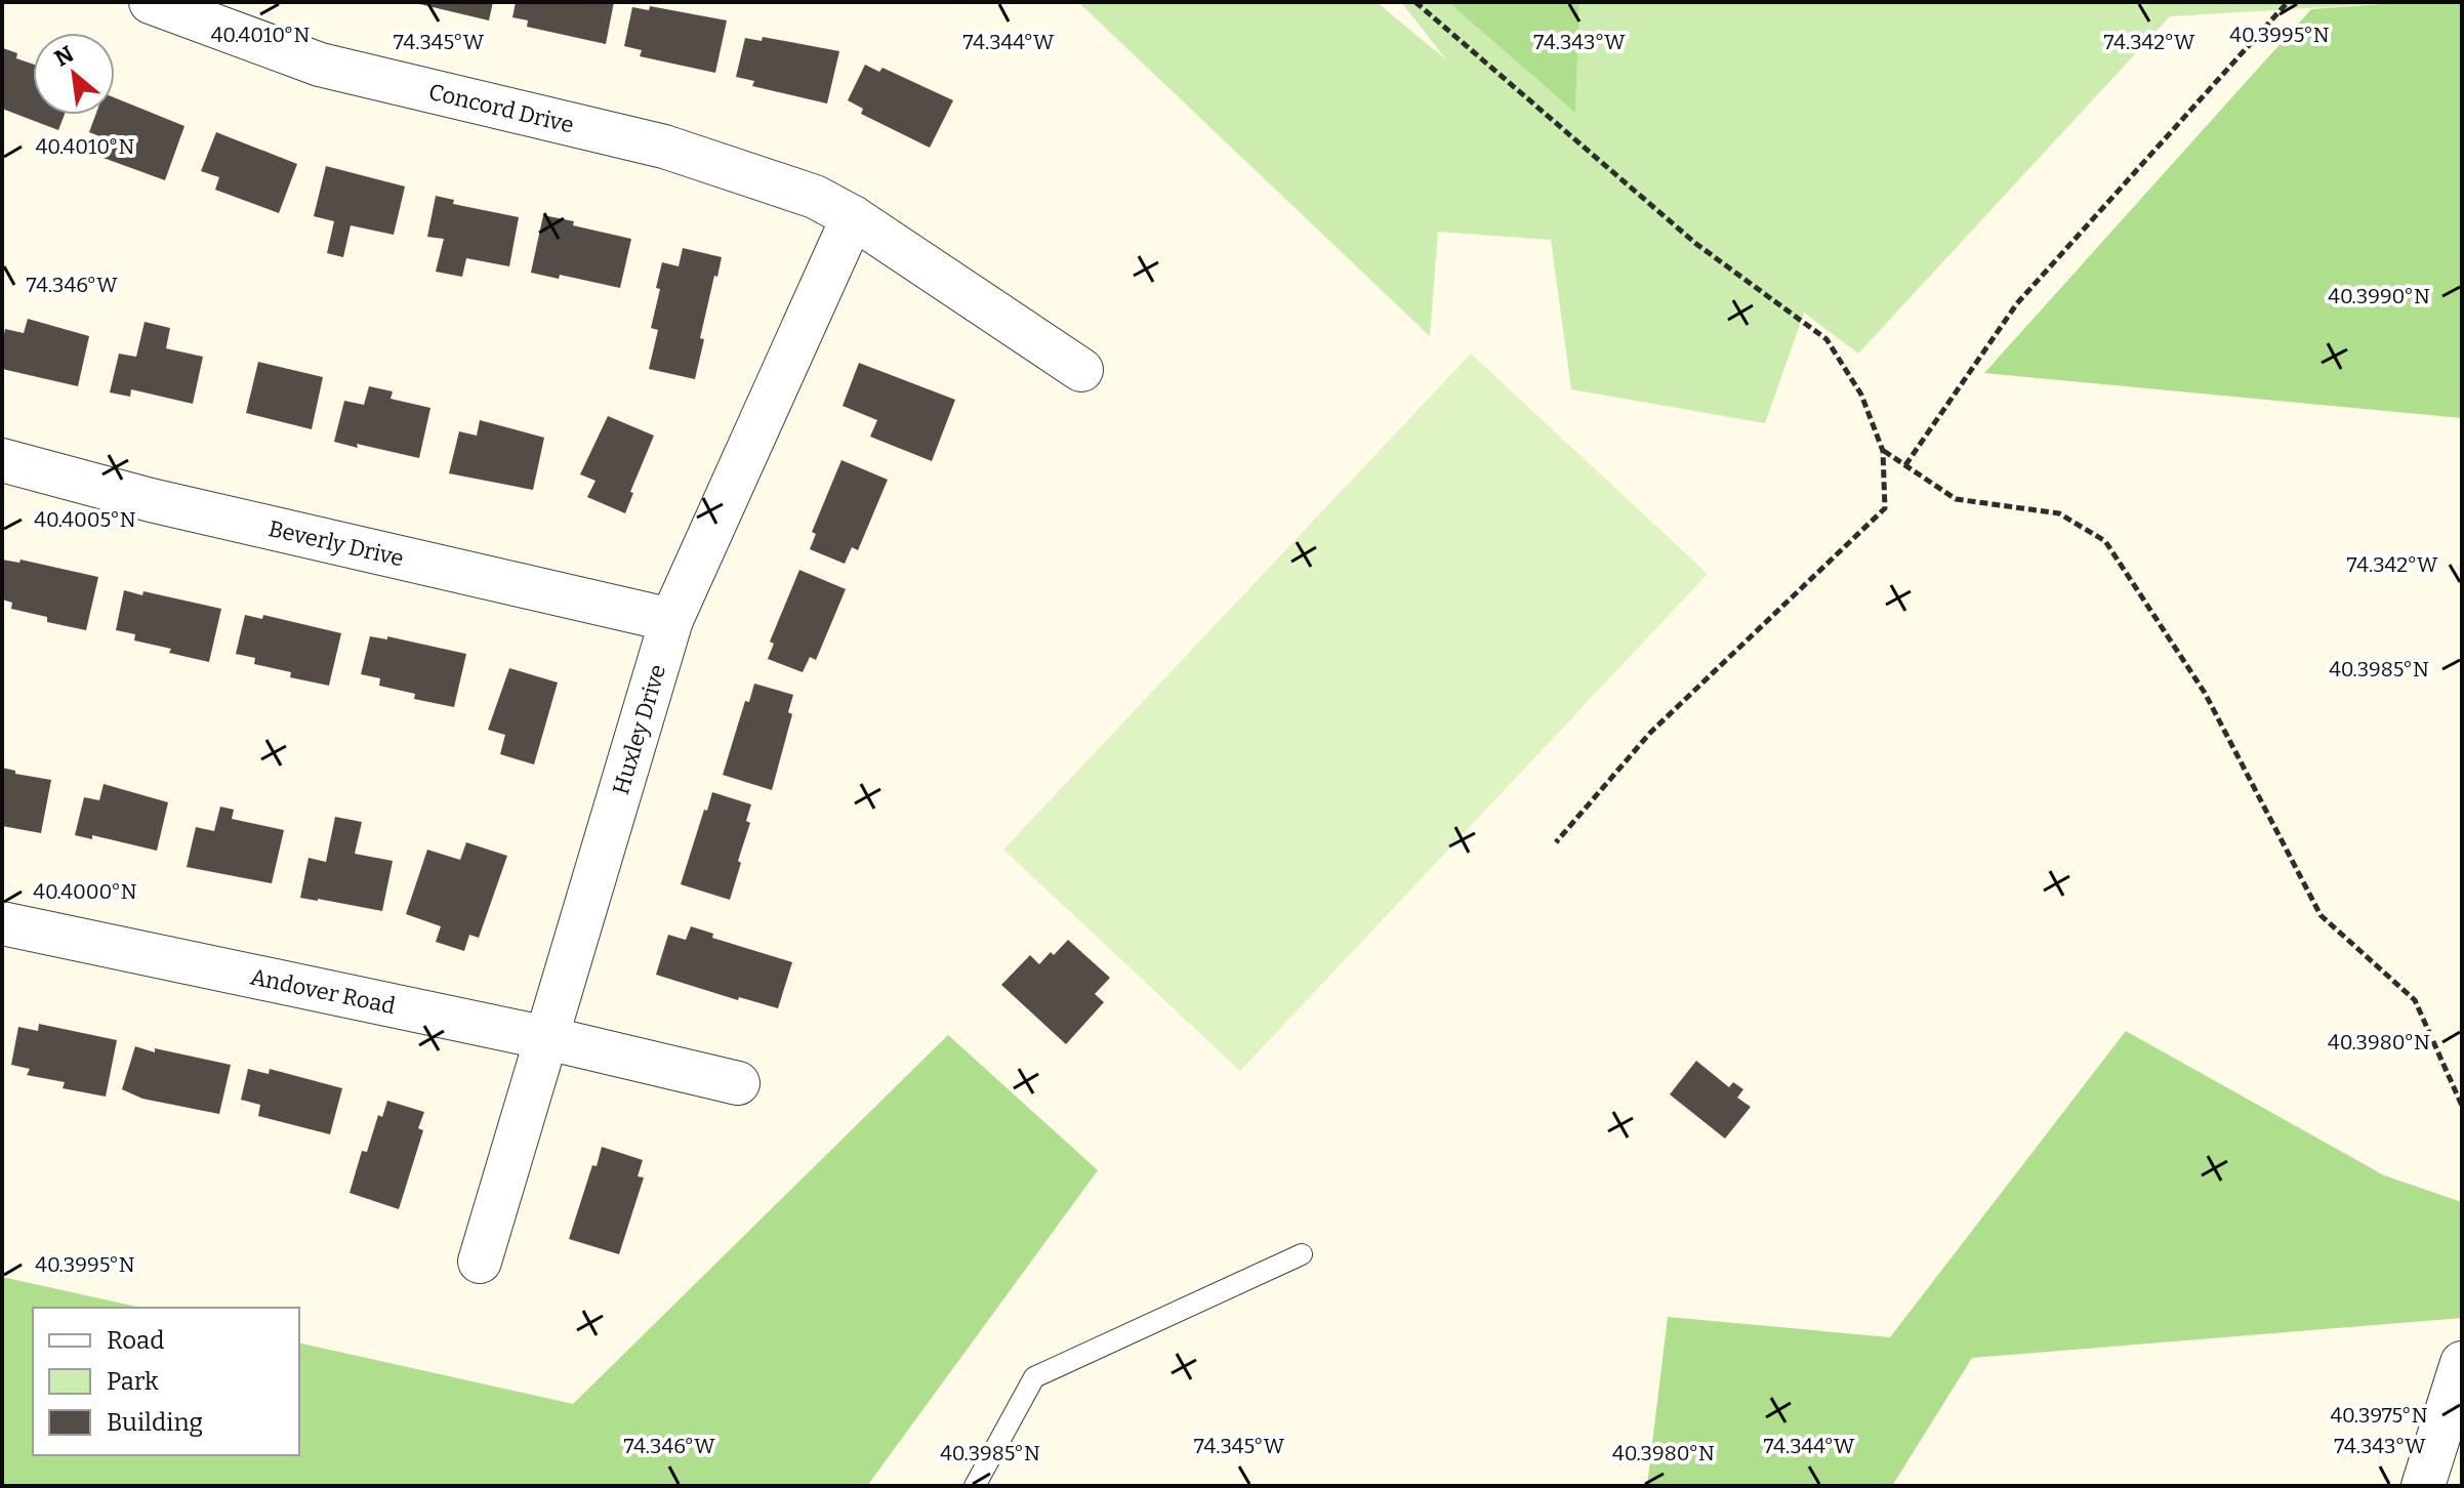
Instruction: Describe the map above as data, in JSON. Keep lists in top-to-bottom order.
{
  "streets": {
    "street": [
      "Concord Drive",
      "Beverly Drive",
      "Huxley Drive",
      "Andover Road"
    ]
  },
  "crossings": [
    ["Concord Drive", "Huxley Drive"],
    ["Beverly Drive", "Huxley Drive"],
    ["Huxley Drive", "Andover Road"]
  ],
  "legend": ["Road", "Park", "Building"],
  "north": "top left",
  "coordinates": [
    "40.4010°N",
    "40.3995°N",
    "74.345°W",
    "74.344°W",
    "74.343°W",
    "74.342°W",
    "74.346°W",
    "40.3990°N",
    "40.4005°N",
    "40.3985°N",
    "40.4000°N",
    "40.3980°N",
    "40.3975°N"
  ]
}
